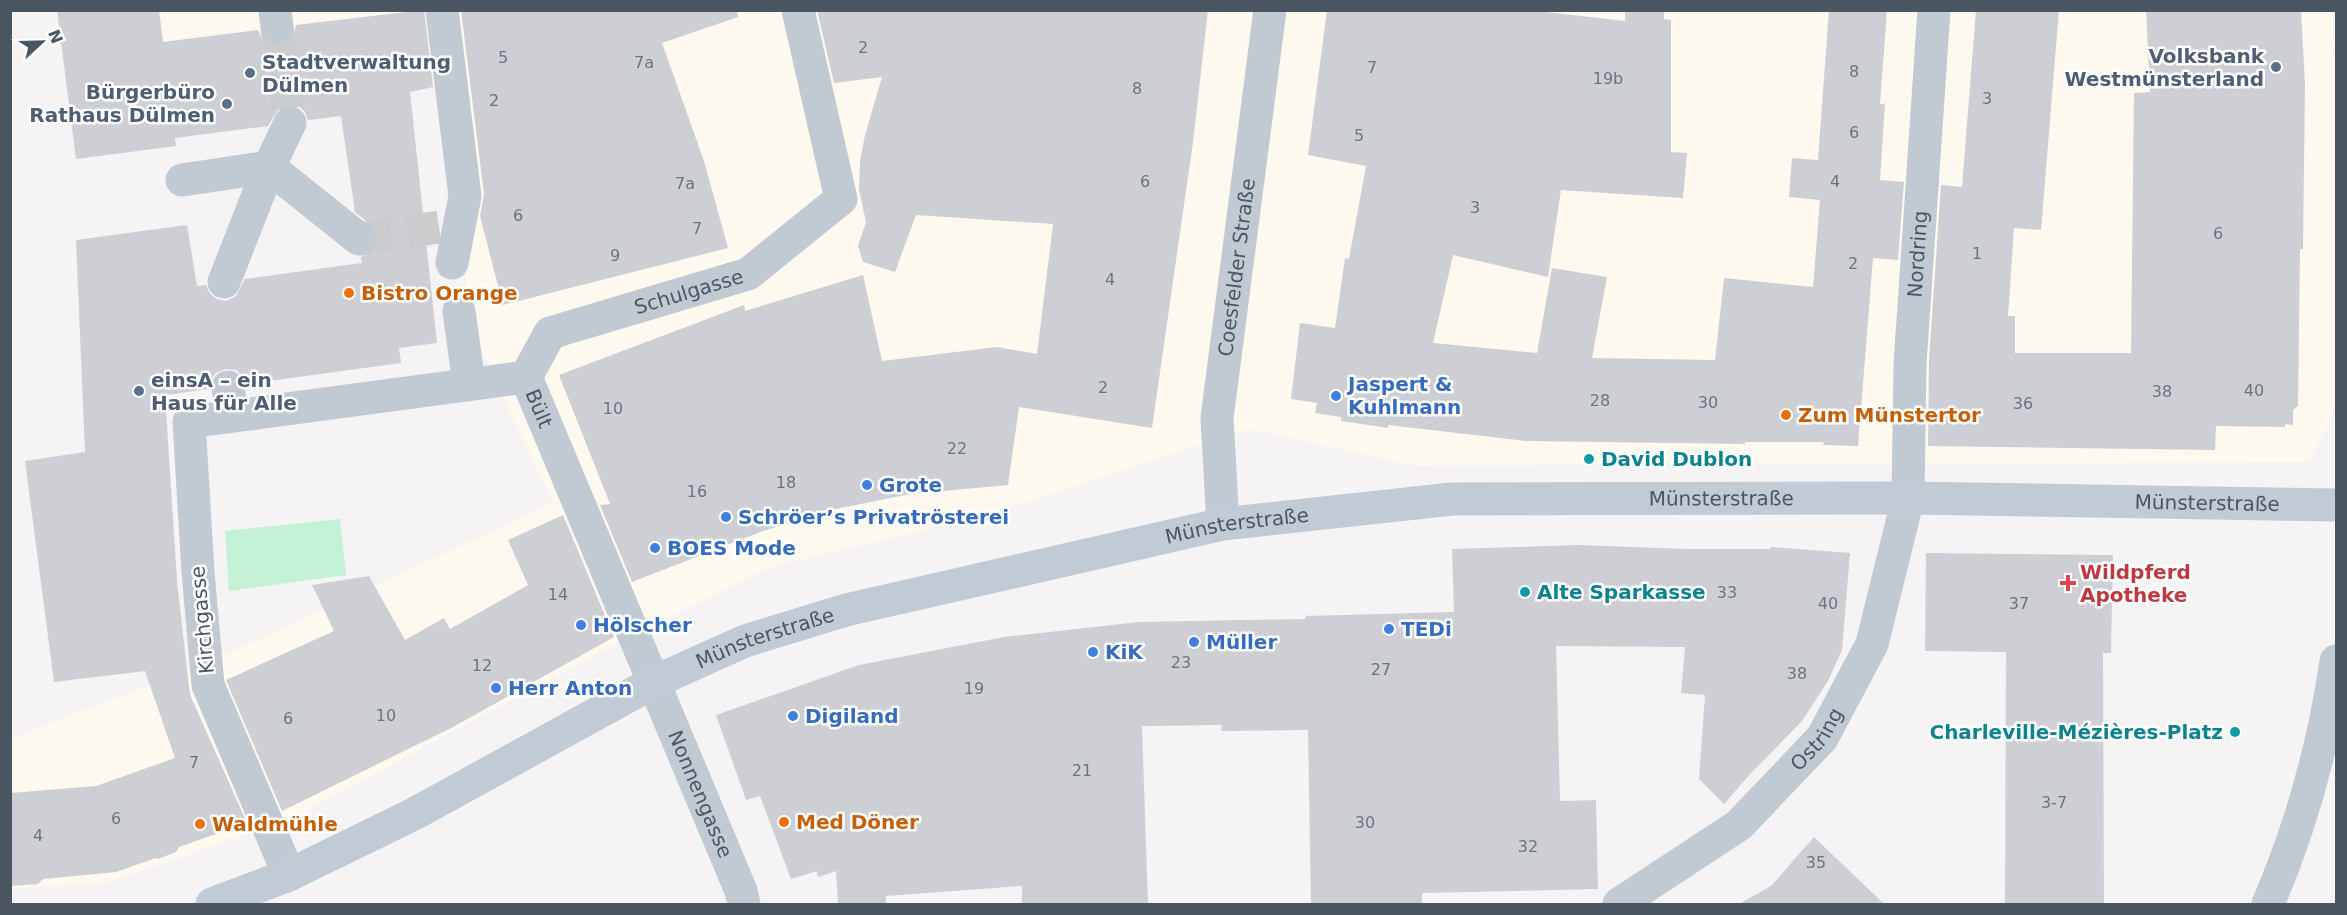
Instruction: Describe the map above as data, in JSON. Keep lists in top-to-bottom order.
{
  "streets": {
    "main road": ["Münsterstraße"],
    "street": [
      "Nordring",
      "Coesfelder Straße",
      "Schulgasse",
      "Bült",
      "Kirchgasse",
      "Ostring",
      "Nonnengasse"
    ]
  },
  "crossings": [
    ["Nordring", "Münsterstraße"],
    ["Nordring", "Ostring"],
    ["Coesfelder Straße", "Münsterstraße"],
    ["Schulgasse", "Bült"],
    ["Bült", "Münsterstraße"],
    ["Bült", "Kirchgasse"],
    ["Bült", "Nonnengasse"],
    ["Münsterstraße", "Kirchgasse"],
    ["Münsterstraße", "Ostring"],
    ["Münsterstraße", "Nonnengasse"]
  ],
  "places": {
    "other": [
      "Volksbank Westmünsterland",
      "Stadtverwaltung Dülmen",
      "Bürgerbüro Rathaus Dülmen",
      "Bistro Orange",
      "einsA – ein Haus für Alle",
      "Jaspert & Kuhlmann",
      "Zum Münstertor",
      "David Dublon",
      "Grote",
      "Schröer’s Privatrösterei",
      "BOES Mode",
      "Alte Sparkasse",
      "Hölscher",
      "TEDi",
      "Müller",
      "KiK",
      "Herr Anton",
      "Digiland",
      "Charleville-Mézières-Platz",
      "Med Döner",
      "Waldmühle"
    ],
    "health": ["Wildpferd Apotheke"]
  },
  "house_numbers": [
    "2",
    "5",
    "7a",
    "7",
    "8",
    "19b",
    "8",
    "3",
    "2",
    "6",
    "5",
    "6",
    "4",
    "7a",
    "3",
    "6",
    "7",
    "6",
    "1",
    "9",
    "2",
    "4",
    "2",
    "40",
    "38",
    "28",
    "30",
    "36",
    "10",
    "22",
    "18",
    "16",
    "33",
    "14",
    "40",
    "37",
    "23",
    "12",
    "27",
    "38",
    "19",
    "10",
    "6",
    "7",
    "21",
    "3-7",
    "6",
    "30",
    "4",
    "32",
    "35"
  ],
  "north": "right"
}
